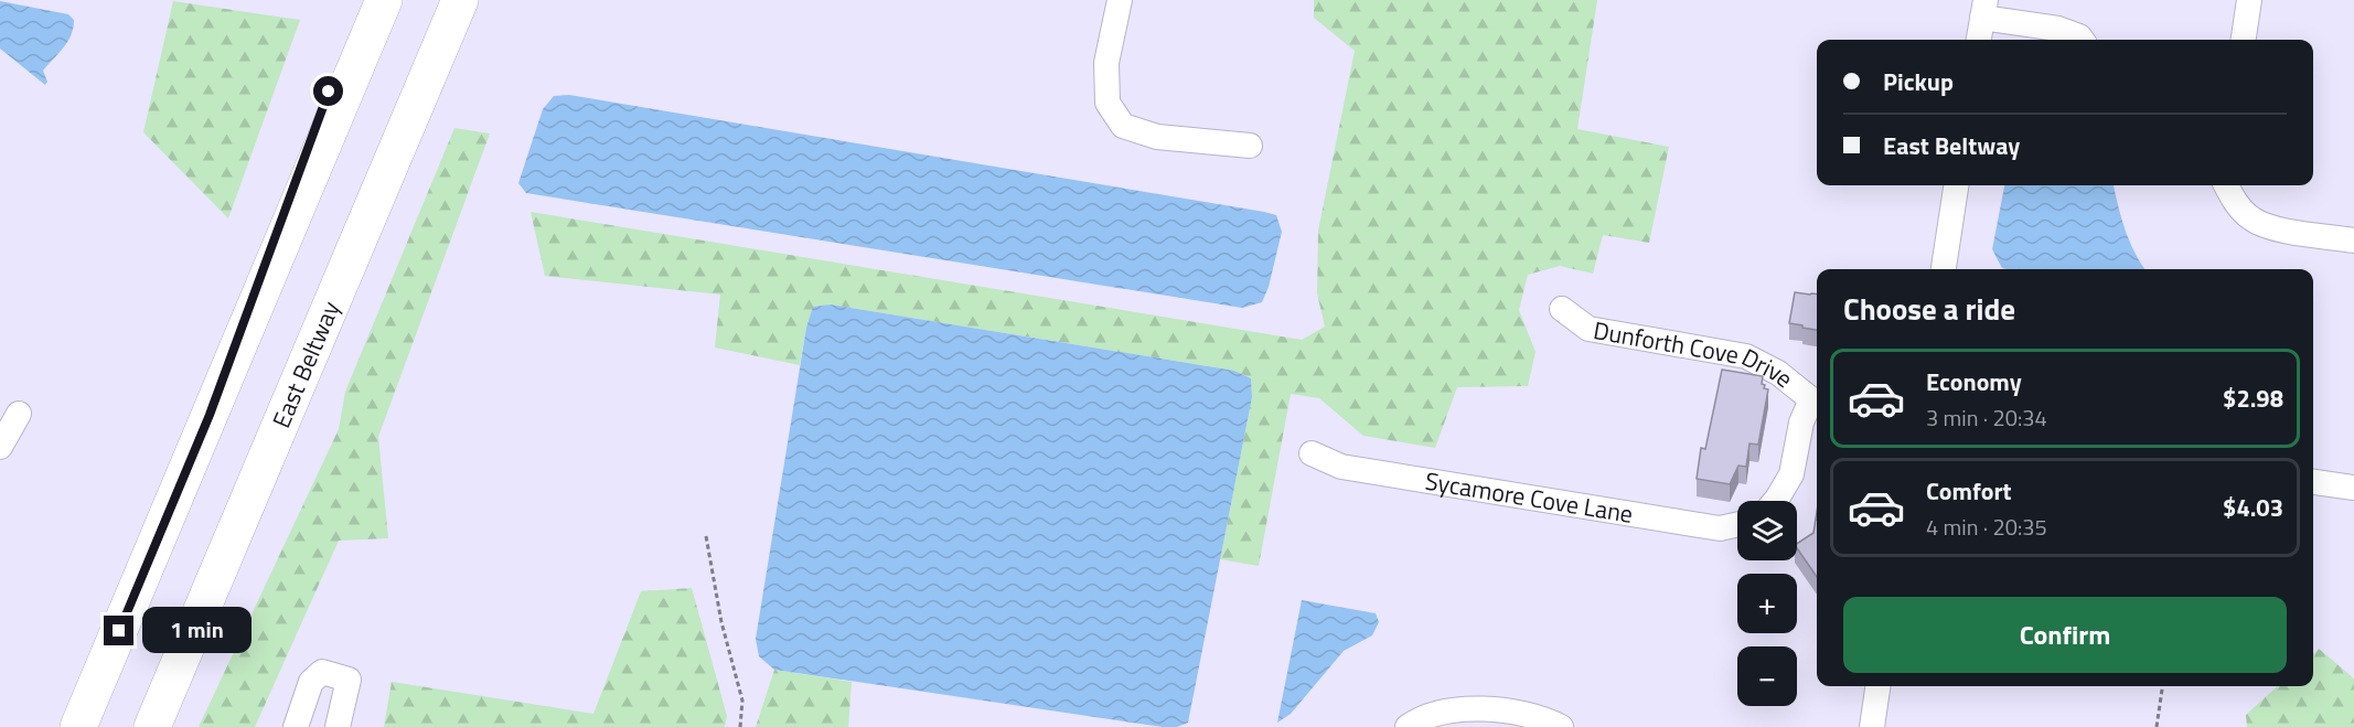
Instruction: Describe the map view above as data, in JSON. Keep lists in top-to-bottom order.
{
  "streets": {
    "highway": ["East Beltway"],
    "street": ["Dunforth Cove Drive", "Sycamore Cove Lane"]
  },
  "page": {
    "banner": ["Pickup", "East Beltway"],
    "heading": "Choose a ride",
    "list": [
      {
        "name": "Economy",
        "note": "3 min · 20:34",
        "value": "$2.98"
      },
      {
        "name": "Comfort",
        "note": "4 min · 20:35",
        "value": "$4.03"
      }
    ],
    "map_buttons": ["+", "−"],
    "buttons": "Confirm",
    "bubble": "1 min"
  }
}
